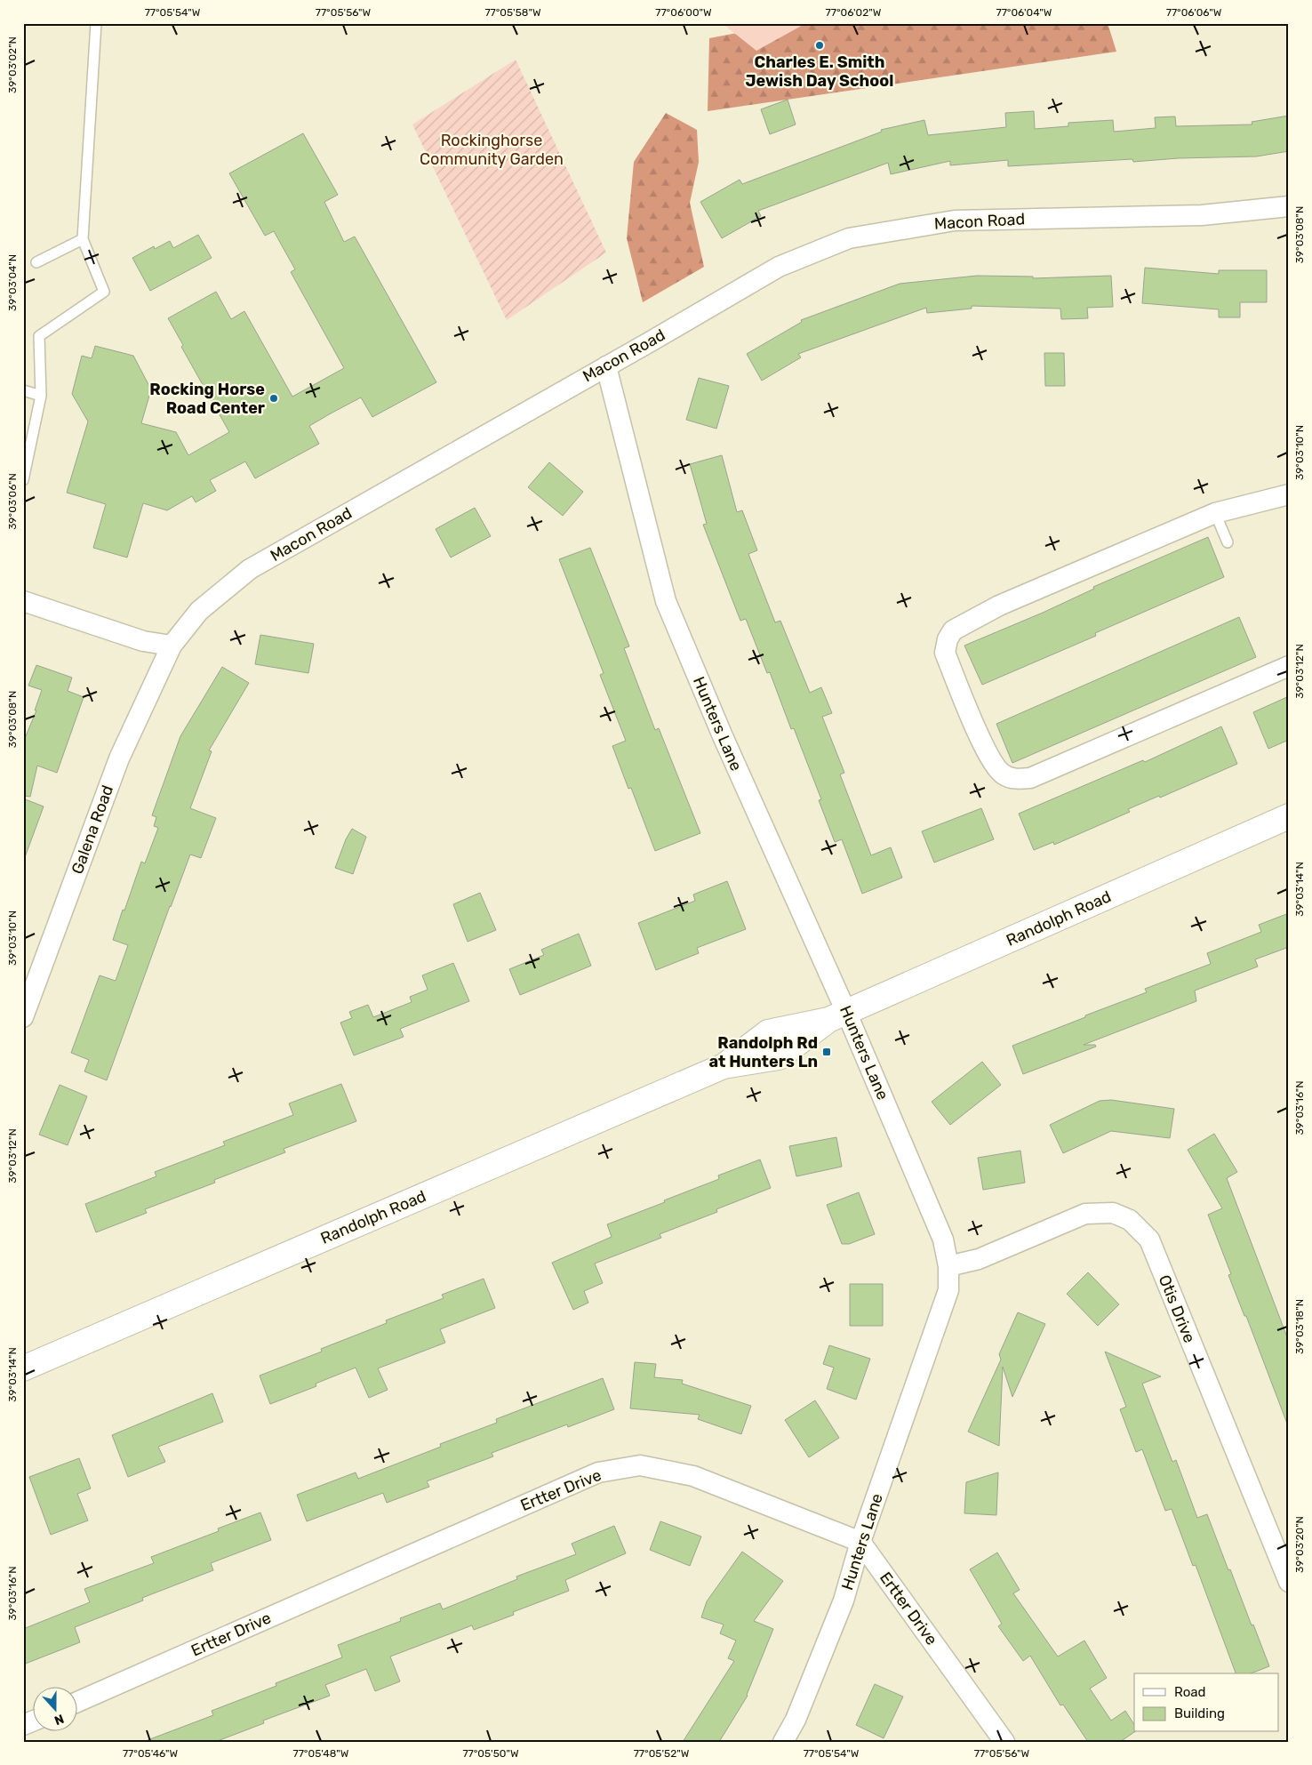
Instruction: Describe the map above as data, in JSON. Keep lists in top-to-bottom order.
{
  "streets": {
    "main road": ["Randolph Road"],
    "street": [
      "Macon Road",
      "Hunters Lane",
      "Galena Road",
      "Otis Drive",
      "Ertter Drive"
    ]
  },
  "crossings": [
    ["Macon Road", "Hunters Lane"],
    ["Macon Road", "Galena Road"],
    ["Hunters Lane", "Randolph Road"],
    ["Hunters Lane", "Otis Drive"],
    ["Hunters Lane", "Ertter Drive"]
  ],
  "parks": ["Rockinghorse Community Garden"],
  "places": {
    "other": ["Charles E. Smith Jewish Day School", "Rocking Horse Road Center"],
    "transit": ["Randolph Rd at Hunters Ln"]
  },
  "legend": ["Road", "Building"],
  "north": "bottom",
  "coordinates": [
    "77°05'54\"W",
    "77°05'56\"W",
    "77°05'58\"W",
    "77°06'00\"W",
    "77°06'02\"W",
    "77°06'04\"W",
    "77°06'06\"W",
    "39°03'02\"N",
    "39°03'08\"N",
    "39°03'04\"N",
    "39°03'10\"N",
    "39°03'06\"N",
    "39°03'12\"N",
    "39°03'14\"N",
    "39°03'16\"N",
    "39°03'18\"N",
    "39°03'20\"N",
    "77°05'46\"W",
    "77°05'48\"W",
    "77°05'50\"W",
    "77°05'52\"W"
  ]
}
